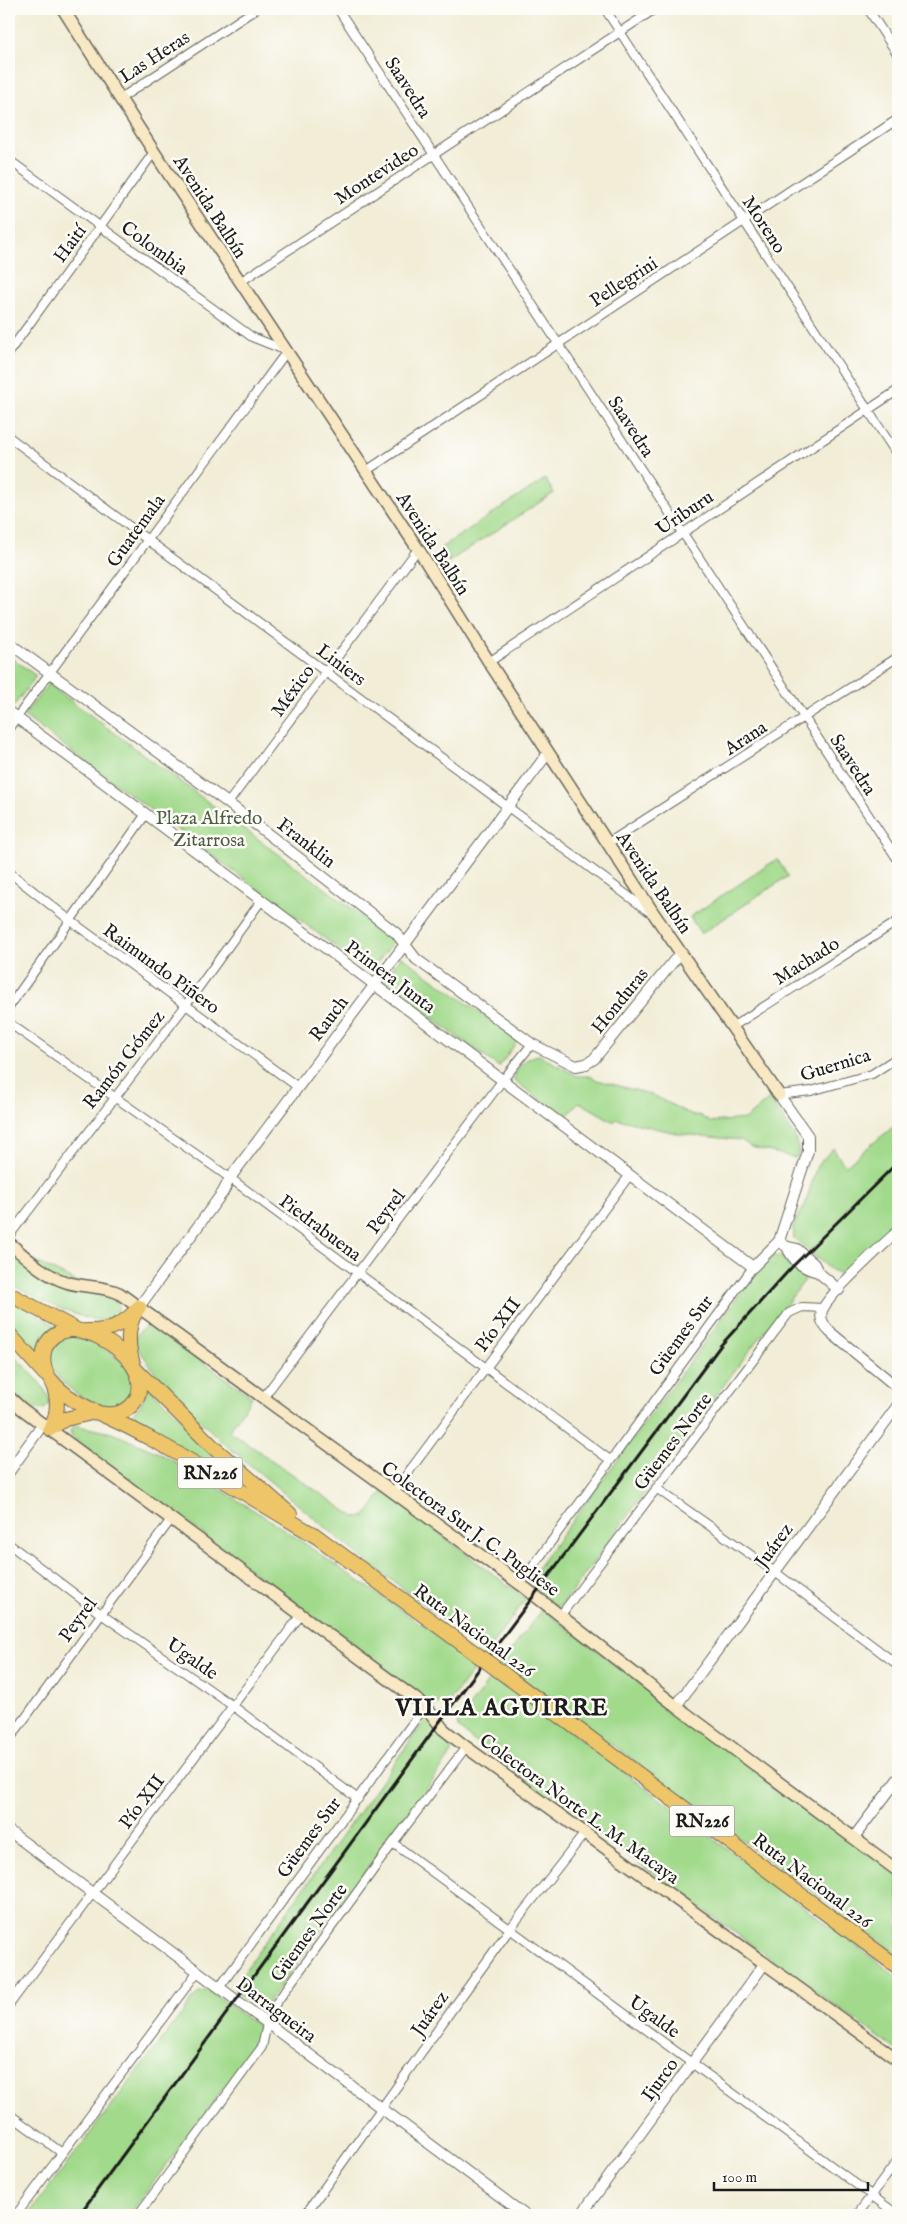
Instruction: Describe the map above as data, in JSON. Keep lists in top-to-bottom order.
{
  "streets": {
    "highway": ["RN226", "Ruta Nacional 226"],
    "main road": ["Avenida Balbín", "Colectora Sur J. C. Pugliese", "Colectora Norte L. M. Macaya"],
    "street": [
      "Las Heras",
      "Saavedra",
      "Montevideo",
      "Moreno",
      "Haití",
      "Colombia",
      "Pellegrini",
      "Uriburu",
      "Guatemala",
      "Liniers",
      "México",
      "Arana",
      "Franklin",
      "Machado",
      "Raimundo Piñero",
      "Primera Junta",
      "Honduras",
      "Rauch",
      "Ramón Gómez",
      "Guernica",
      "Peyrel",
      "Piedrabuena",
      "Pío XII",
      "Güemes Sur",
      "Güemes Norte",
      "Juárez",
      "Ugalde",
      "Darragueira",
      "Ijurco"
    ]
  },
  "crossings": [
    ["Las Heras", "Avenida Balbín"],
    ["Saavedra", "Montevideo"],
    ["Saavedra", "Pellegrini"],
    ["Saavedra", "Uriburu"],
    ["Saavedra", "Arana"],
    ["Montevideo", "Avenida Balbín"],
    ["Montevideo", "Moreno"],
    ["Avenida Balbín", "Haití"],
    ["Avenida Balbín", "Colombia"],
    ["Avenida Balbín", "Pellegrini"],
    ["Avenida Balbín", "Uriburu"],
    ["Avenida Balbín", "Guatemala"],
    ["Avenida Balbín", "Liniers"],
    ["Avenida Balbín", "México"],
    ["Avenida Balbín", "Arana"],
    ["Avenida Balbín", "Machado"],
    ["Avenida Balbín", "Honduras"],
    ["Avenida Balbín", "Rauch"],
    ["Avenida Balbín", "Guernica"],
    ["Avenida Balbín", "Güemes Sur"],
    ["Moreno", "Pellegrini"],
    ["Moreno", "Uriburu"],
    ["Haití", "Colombia"],
    ["Colombia", "Guatemala"],
    ["Guatemala", "Liniers"],
    ["Guatemala", "Franklin"],
    ["Guatemala", "Primera Junta"],
    ["Liniers", "México"],
    ["Liniers", "Rauch"],
    ["México", "Franklin"],
    ["Franklin", "Honduras"],
    ["Franklin", "Rauch"],
    ["Franklin", "Peyrel"],
    ["Raimundo Piñero", "Rauch"],
    ["Raimundo Piñero", "Ramón Gómez"],
    ["Primera Junta", "Rauch"],
    ["Primera Junta", "Ramón Gómez"],
    ["Primera Junta", "Peyrel"],
    ["Primera Junta", "Pío XII"],
    ["Primera Junta", "Güemes Sur"],
    ["Rauch", "Piedrabuena"],
    ["Rauch", "Colectora Sur J. C. Pugliese"],
    ["Ramón Gómez", "Piedrabuena"],
    ["Guernica", "Güemes Sur"],
    ["Peyrel", "Piedrabuena"],
    ["Peyrel", "Colectora Sur J. C. Pugliese"],
    ["Peyrel", "Ugalde"],
    ["Peyrel", "Colectora Norte L. M. Macaya"],
    ["Piedrabuena", "Pío XII"],
    ["Piedrabuena", "Güemes Sur"],
    ["Pío XII", "Colectora Sur J. C. Pugliese"],
    ["Pío XII", "Ugalde"],
    ["Pío XII", "Colectora Norte L. M. Macaya"],
    ["Pío XII", "Darragueira"],
    ["Güemes Sur", "Colectora Sur J. C. Pugliese"],
    ["Güemes Sur", "Ugalde"],
    ["Güemes Sur", "Colectora Norte L. M. Macaya"],
    ["Güemes Sur", "Darragueira"],
    ["Güemes Norte", "Colectora Sur J. C. Pugliese"],
    ["Güemes Norte", "Ugalde"],
    ["Güemes Norte", "Colectora Norte L. M. Macaya"],
    ["Güemes Norte", "Darragueira"],
    ["Colectora Sur J. C. Pugliese", "Juárez"],
    ["Juárez", "Ugalde"],
    ["Juárez", "Colectora Norte L. M. Macaya"],
    ["Juárez", "Darragueira"],
    ["Ugalde", "Ijurco"],
    ["Colectora Norte L. M. Macaya", "Ijurco"]
  ],
  "districts": ["VILLA AGUIRRE"],
  "parks": ["Plaza Alfredo Zitarrosa"],
  "scale_bar": "100 m"
}
